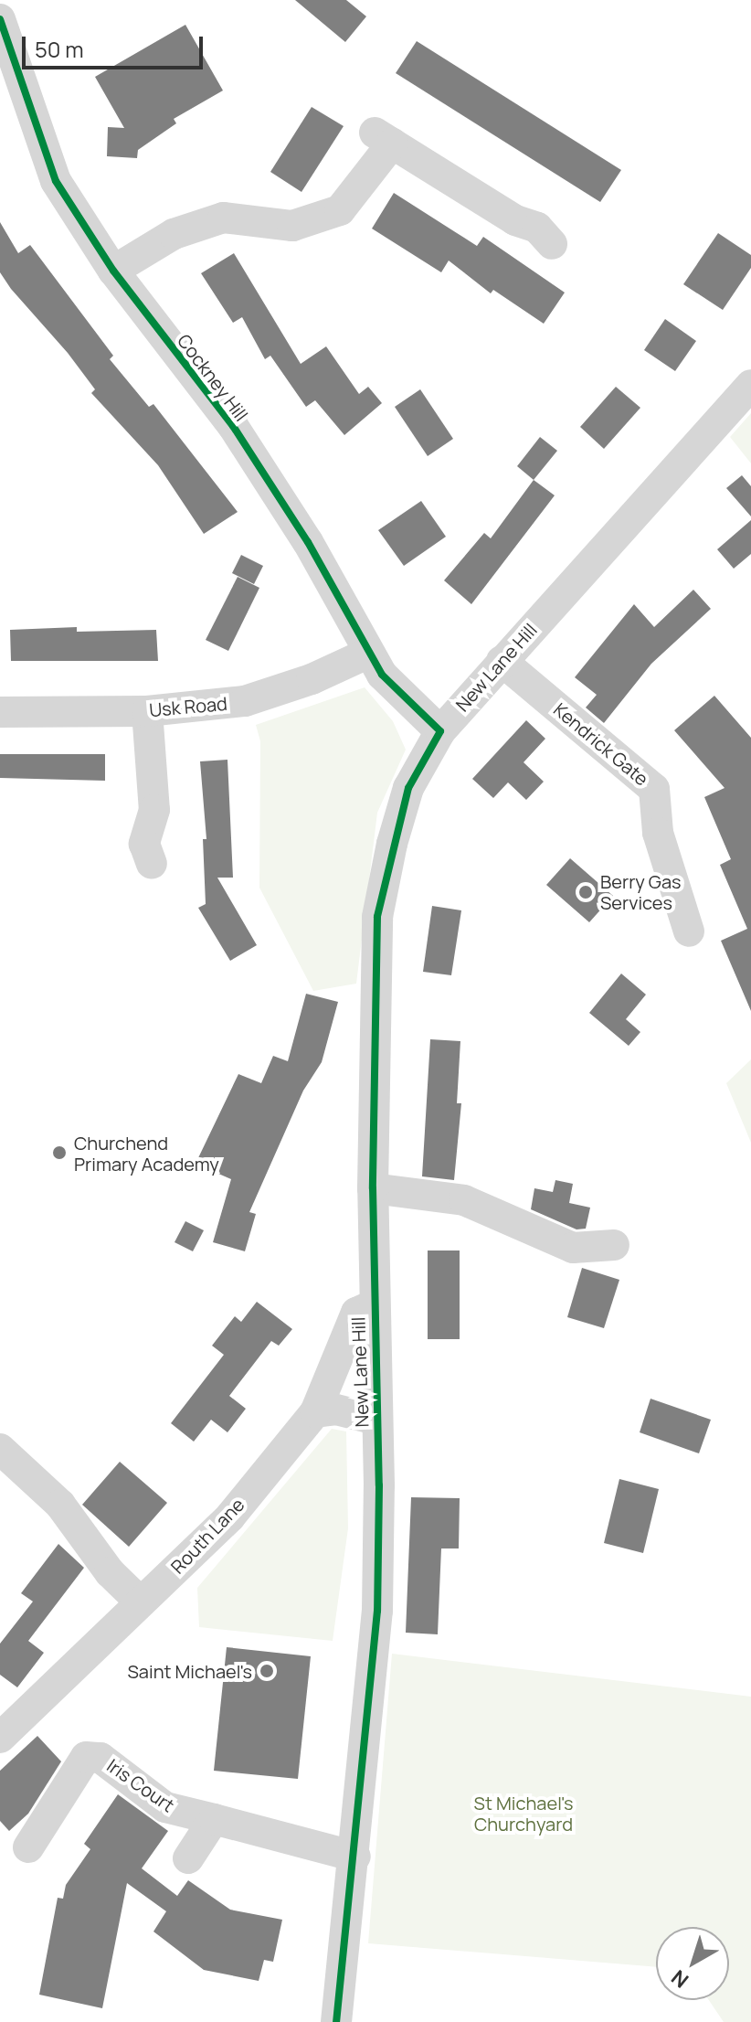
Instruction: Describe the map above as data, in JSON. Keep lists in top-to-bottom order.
{
  "streets": {
    "street": [
      "Cockney Hill",
      "New Lane Hill",
      "Usk Road",
      "Kendrick Gate",
      "Routh Lane",
      "Iris Court"
    ]
  },
  "crossings": [
    ["Cockney Hill", "New Lane Hill"],
    ["Cockney Hill", "Usk Road"],
    ["New Lane Hill", "Kendrick Gate"],
    ["New Lane Hill", "Routh Lane"],
    ["New Lane Hill", "Iris Court"]
  ],
  "parks": ["St Michael's Churchyard"],
  "places": ["Berry Gas Services", "Churchend Primary Academy", "Saint Michael's"],
  "scale_bar": "50 m",
  "north": "bottom left"
}
